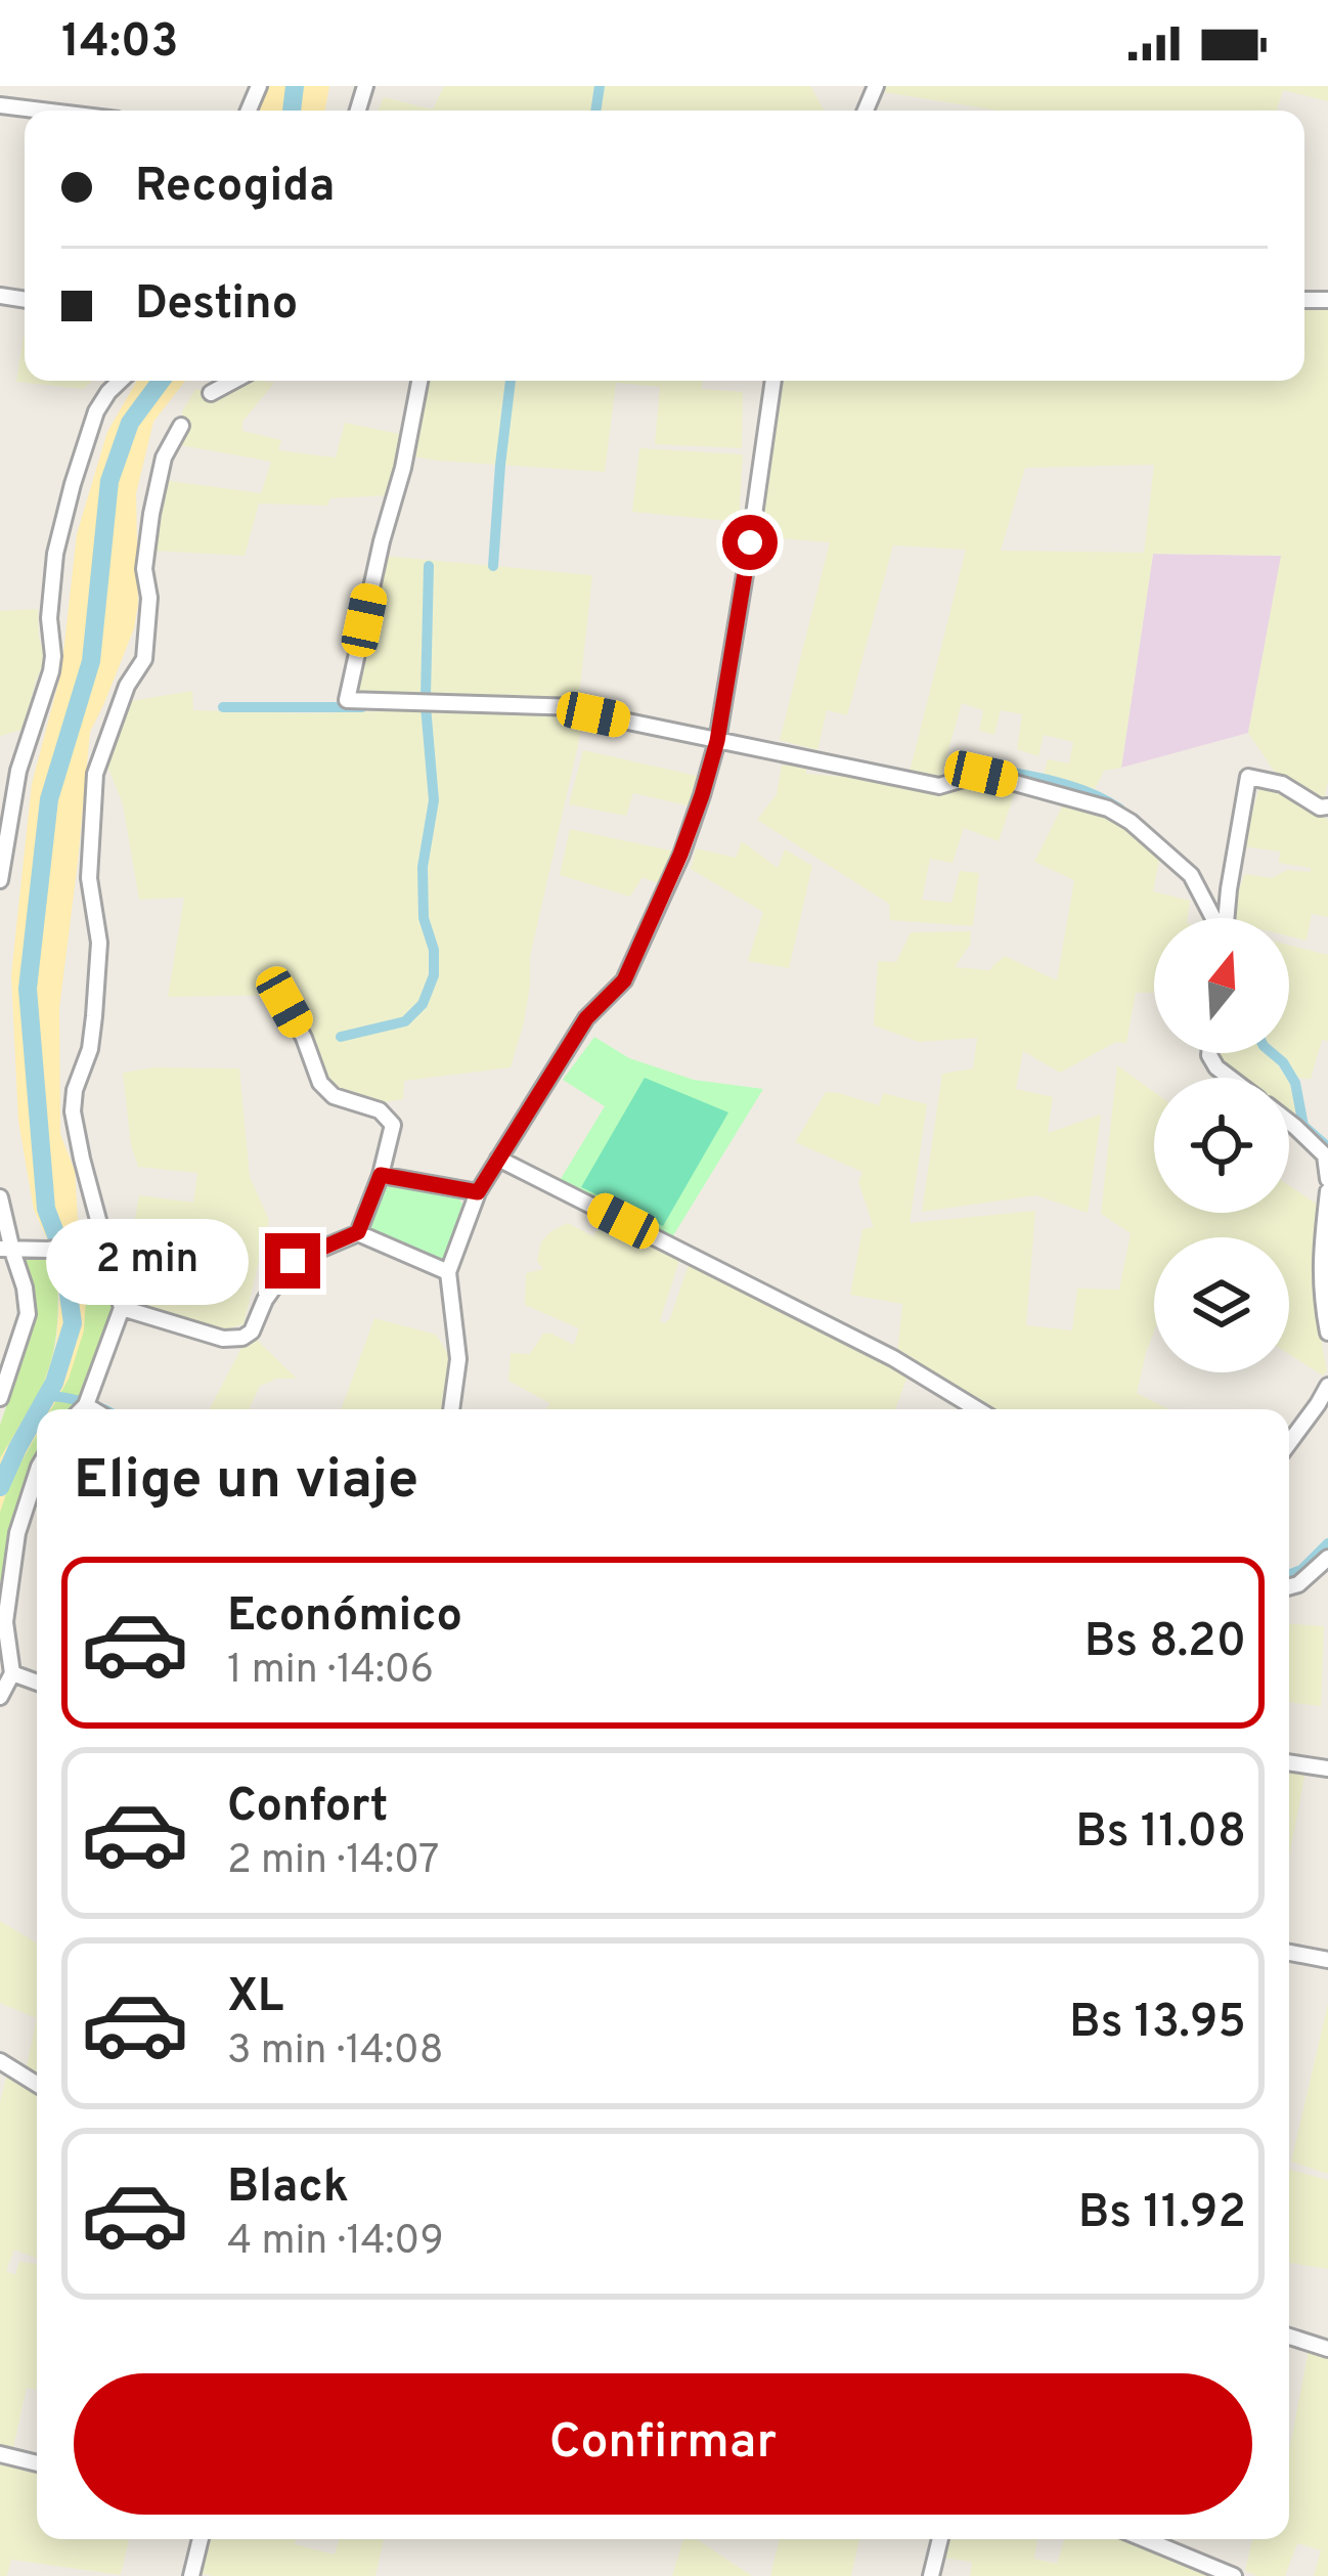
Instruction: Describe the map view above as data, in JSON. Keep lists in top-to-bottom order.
{
  "north": "top",
  "page": {
    "status": "14:03",
    "banner": ["Recogida", "Destino"],
    "bubble": "2 min",
    "heading": "Elige un viaje",
    "list": [
      {
        "name": "Económico",
        "note": "1 min · 14:06",
        "value": "Bs 8.20"
      },
      {
        "name": "Confort",
        "note": "2 min · 14:07",
        "value": "Bs 11.08"
      },
      {
        "name": "XL",
        "note": "3 min · 14:08",
        "value": "Bs 13.95"
      },
      {
        "name": "Black",
        "note": "4 min · 14:09",
        "value": "Bs 11.92"
      }
    ],
    "buttons": "Confirmar"
  }
}
